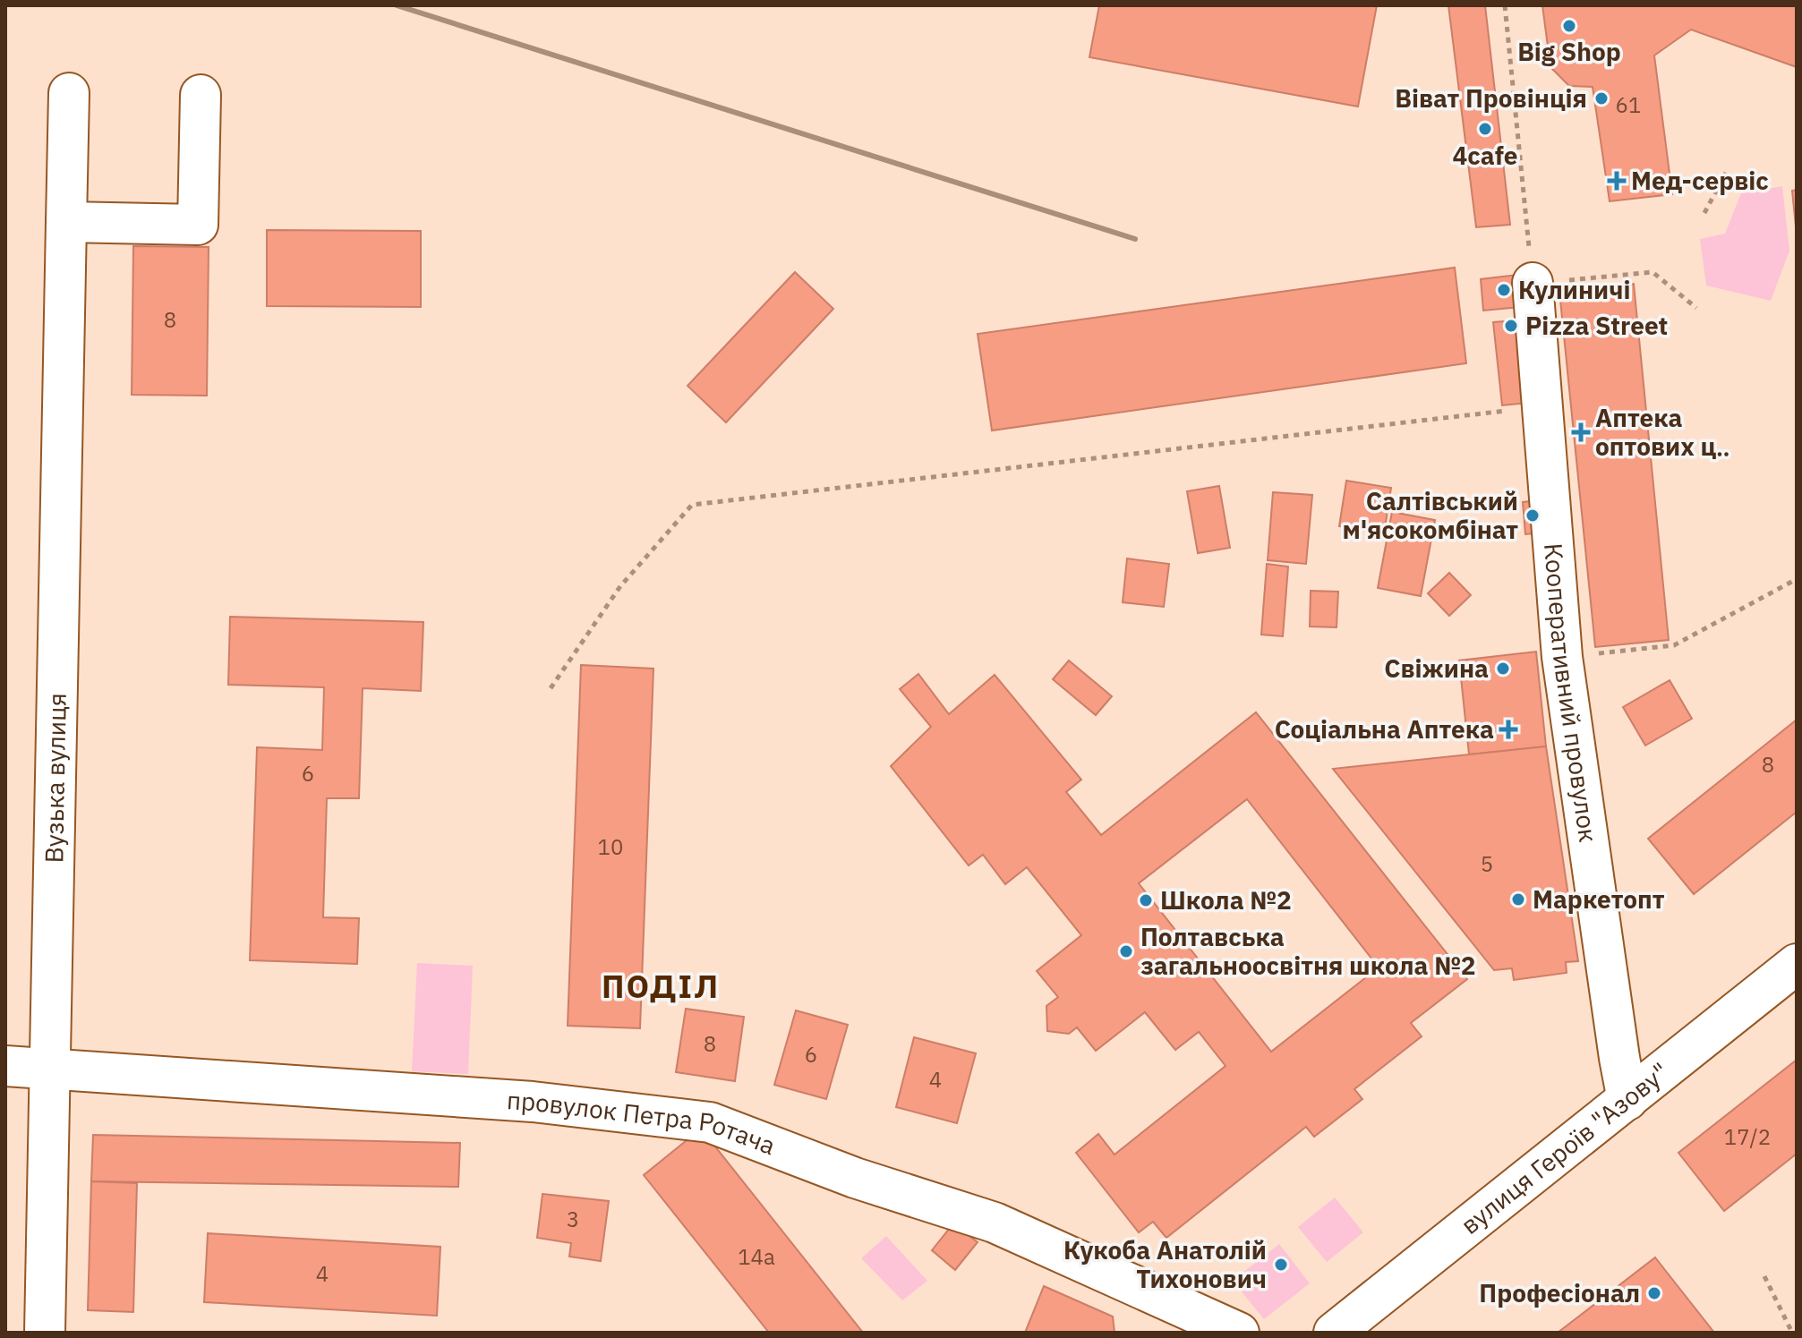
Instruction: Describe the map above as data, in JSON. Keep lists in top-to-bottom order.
{
  "streets": {
    "street": [
      "Кооперативний провулок",
      "Вузька вулиця",
      "провулок Петра Ротача",
      "вулиця Героїв \"Азову\""
    ]
  },
  "crossings": [
    ["Кооперативний провулок", "вулиця Героїв \"Азову\""],
    ["Вузька вулиця", "провулок Петра Ротача"]
  ],
  "districts": ["ПОДІЛ"],
  "places": {
    "other": [
      "Big Shop",
      "Віват Провінція",
      "4cafe",
      "Кулиничі",
      "Pizza Street",
      "Салтівський м'ясокомбінат",
      "Свіжина",
      "Маркетопт",
      "Школа №2",
      "Полтавська загальноосвітня школа №2",
      "Кукоба Анатолій Тихонович",
      "Професіонал"
    ],
    "health": ["Мед-сервіс", "Аптека оптових ц‥", "Соціальна Аптека"]
  },
  "house_numbers": [
    "61",
    "8",
    "8",
    "6",
    "10",
    "5",
    "8",
    "6",
    "4",
    "17/2",
    "3",
    "14а",
    "4"
  ]
}
